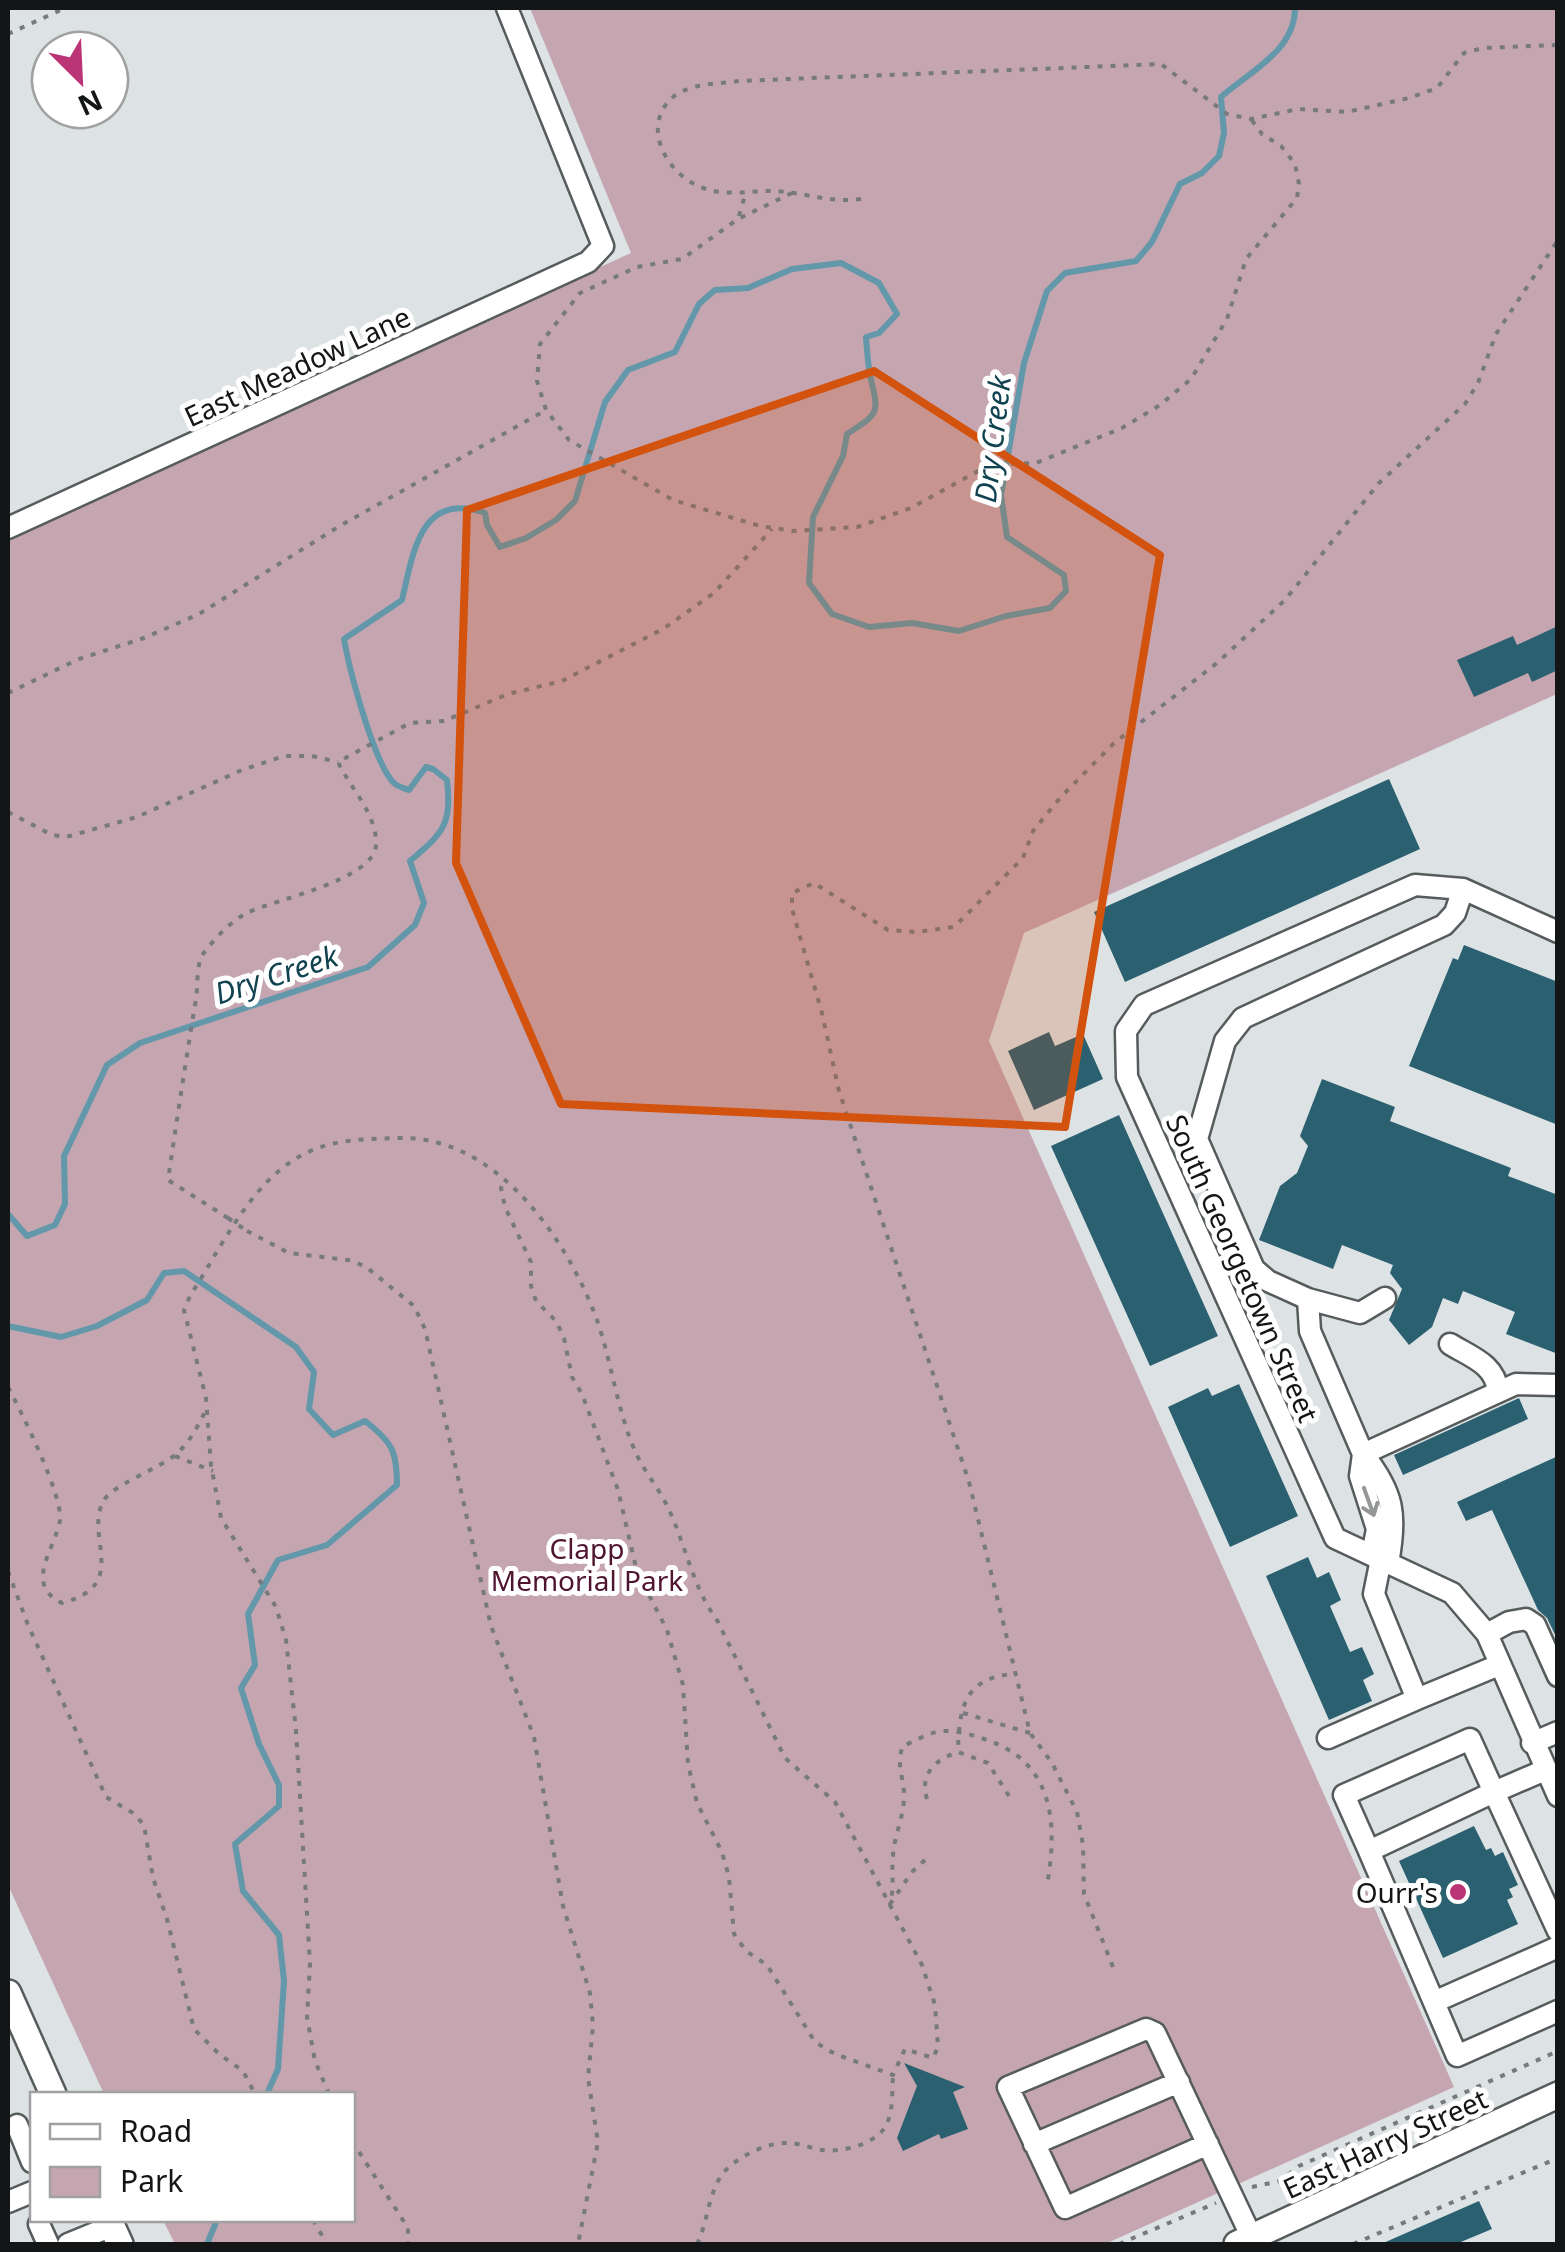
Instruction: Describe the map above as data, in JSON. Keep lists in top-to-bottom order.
{
  "streets": {
    "main road": ["East Harry Street"],
    "street": ["East Meadow Lane", "South Georgetown Street"]
  },
  "water": ["Dry Creek"],
  "parks": ["Clapp Memorial Park"],
  "places": ["Ourr's"],
  "legend": ["Road", "Park"],
  "north": "bottom right"
}
